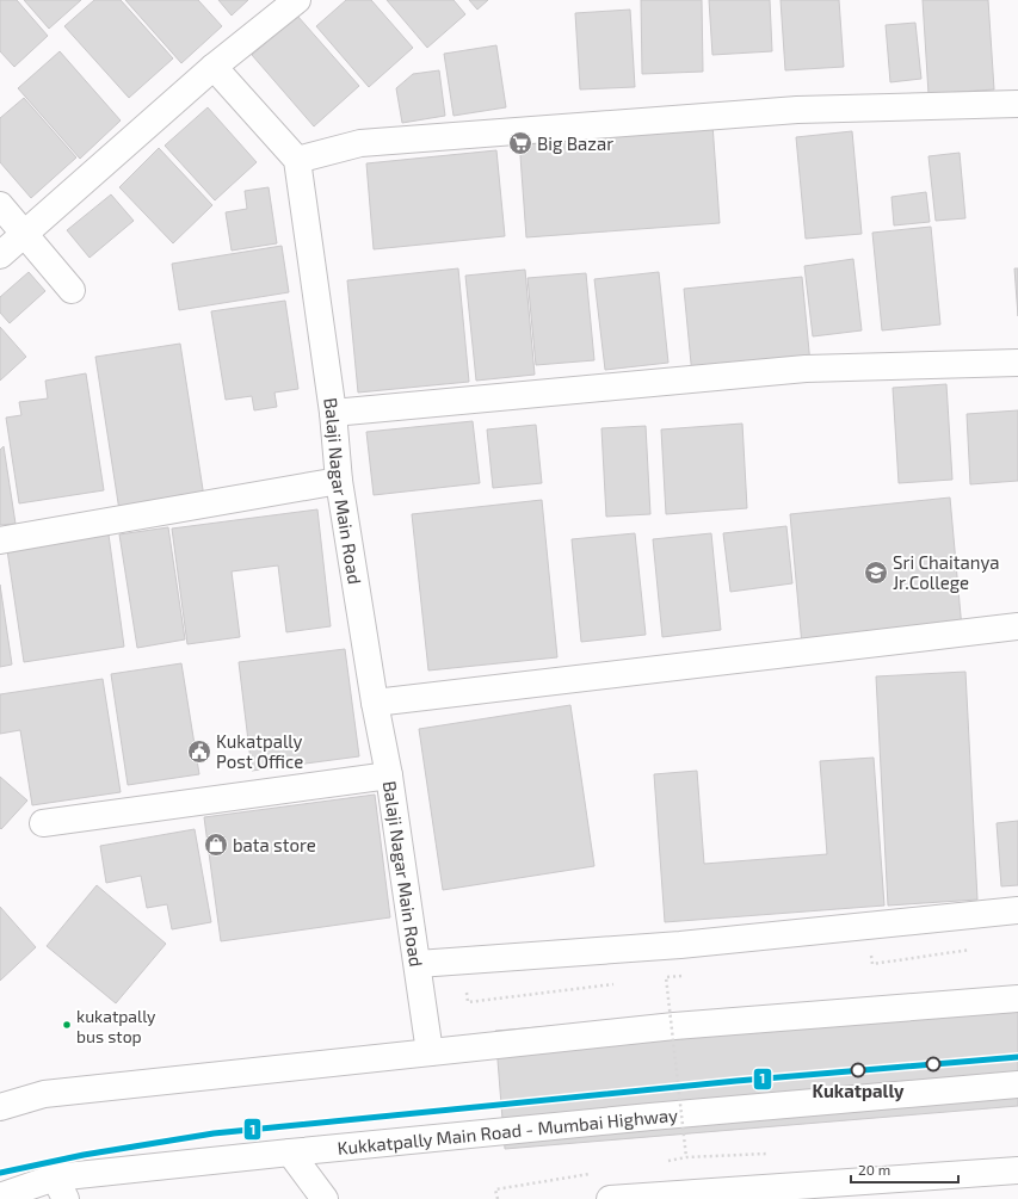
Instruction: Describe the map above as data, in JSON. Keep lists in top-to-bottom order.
{
  "streets": {
    "main road": ["Balaji Nagar Main Road", "Kukkatpally Main Road - Mumbai Highway"]
  },
  "places": {
    "supermarket": ["Big Bazar"],
    "school or university": ["Sri Chaitanya Jr.College"],
    "public building": ["Kukatpally Post Office"],
    "shop": ["bata store"],
    "other": ["kukatpally bus stop", "Kukatpally"]
  },
  "lines": ["transit line 1"],
  "scale_bar": "20 m"
}
